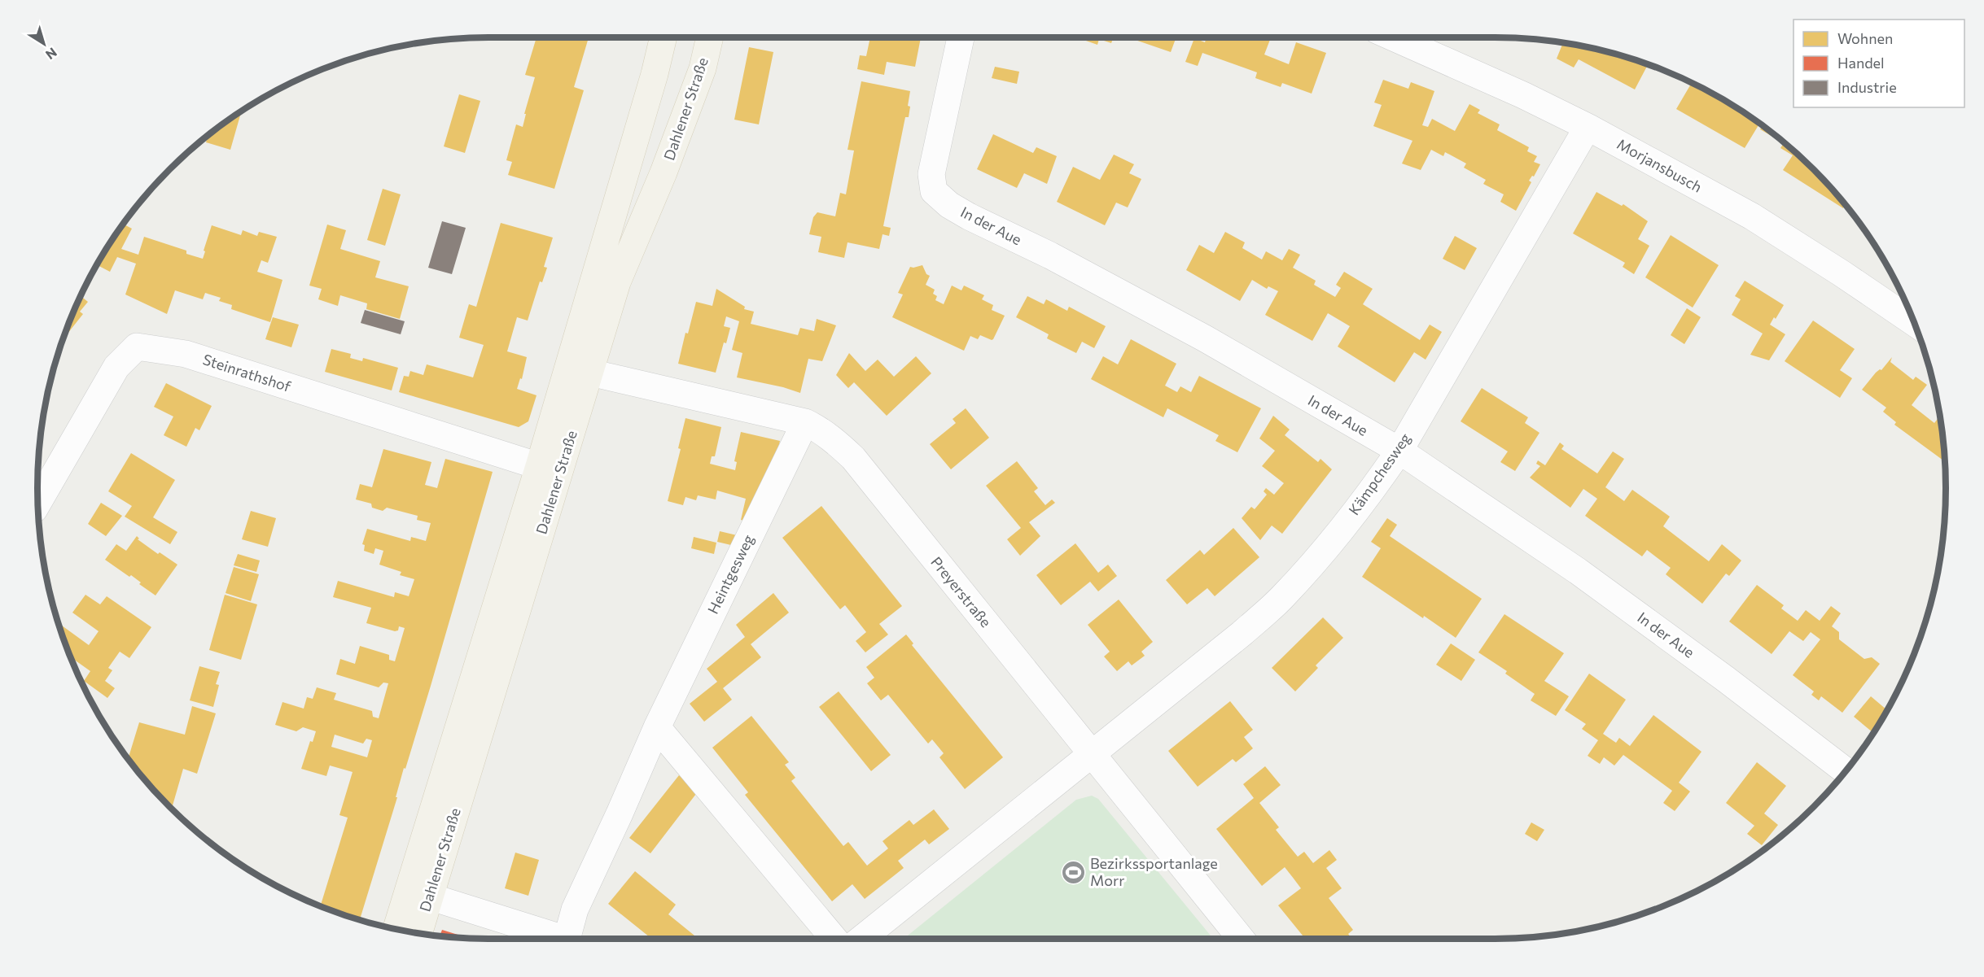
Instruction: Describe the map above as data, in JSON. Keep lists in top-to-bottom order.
{
  "streets": {
    "main road": ["Dahlener Straße"],
    "street": [
      "Morjansbusch",
      "In der Aue",
      "Steinrathshof",
      "Kämpchesweg",
      "Heintgesweg",
      "Preyerstraße"
    ]
  },
  "crossings": [
    ["Dahlener Straße", "Steinrathshof"],
    ["Dahlener Straße", "Heintgesweg"],
    ["Dahlener Straße", "Preyerstraße"],
    ["Morjansbusch", "Kämpchesweg"],
    ["In der Aue", "Kämpchesweg"],
    ["Kämpchesweg", "Preyerstraße"],
    ["Heintgesweg", "Preyerstraße"]
  ],
  "places": {
    "sports": ["Bezirkssportanlage Morr"]
  },
  "legend": ["Wohnen", "Handel", "Industrie"],
  "north": "bottom right"
}
